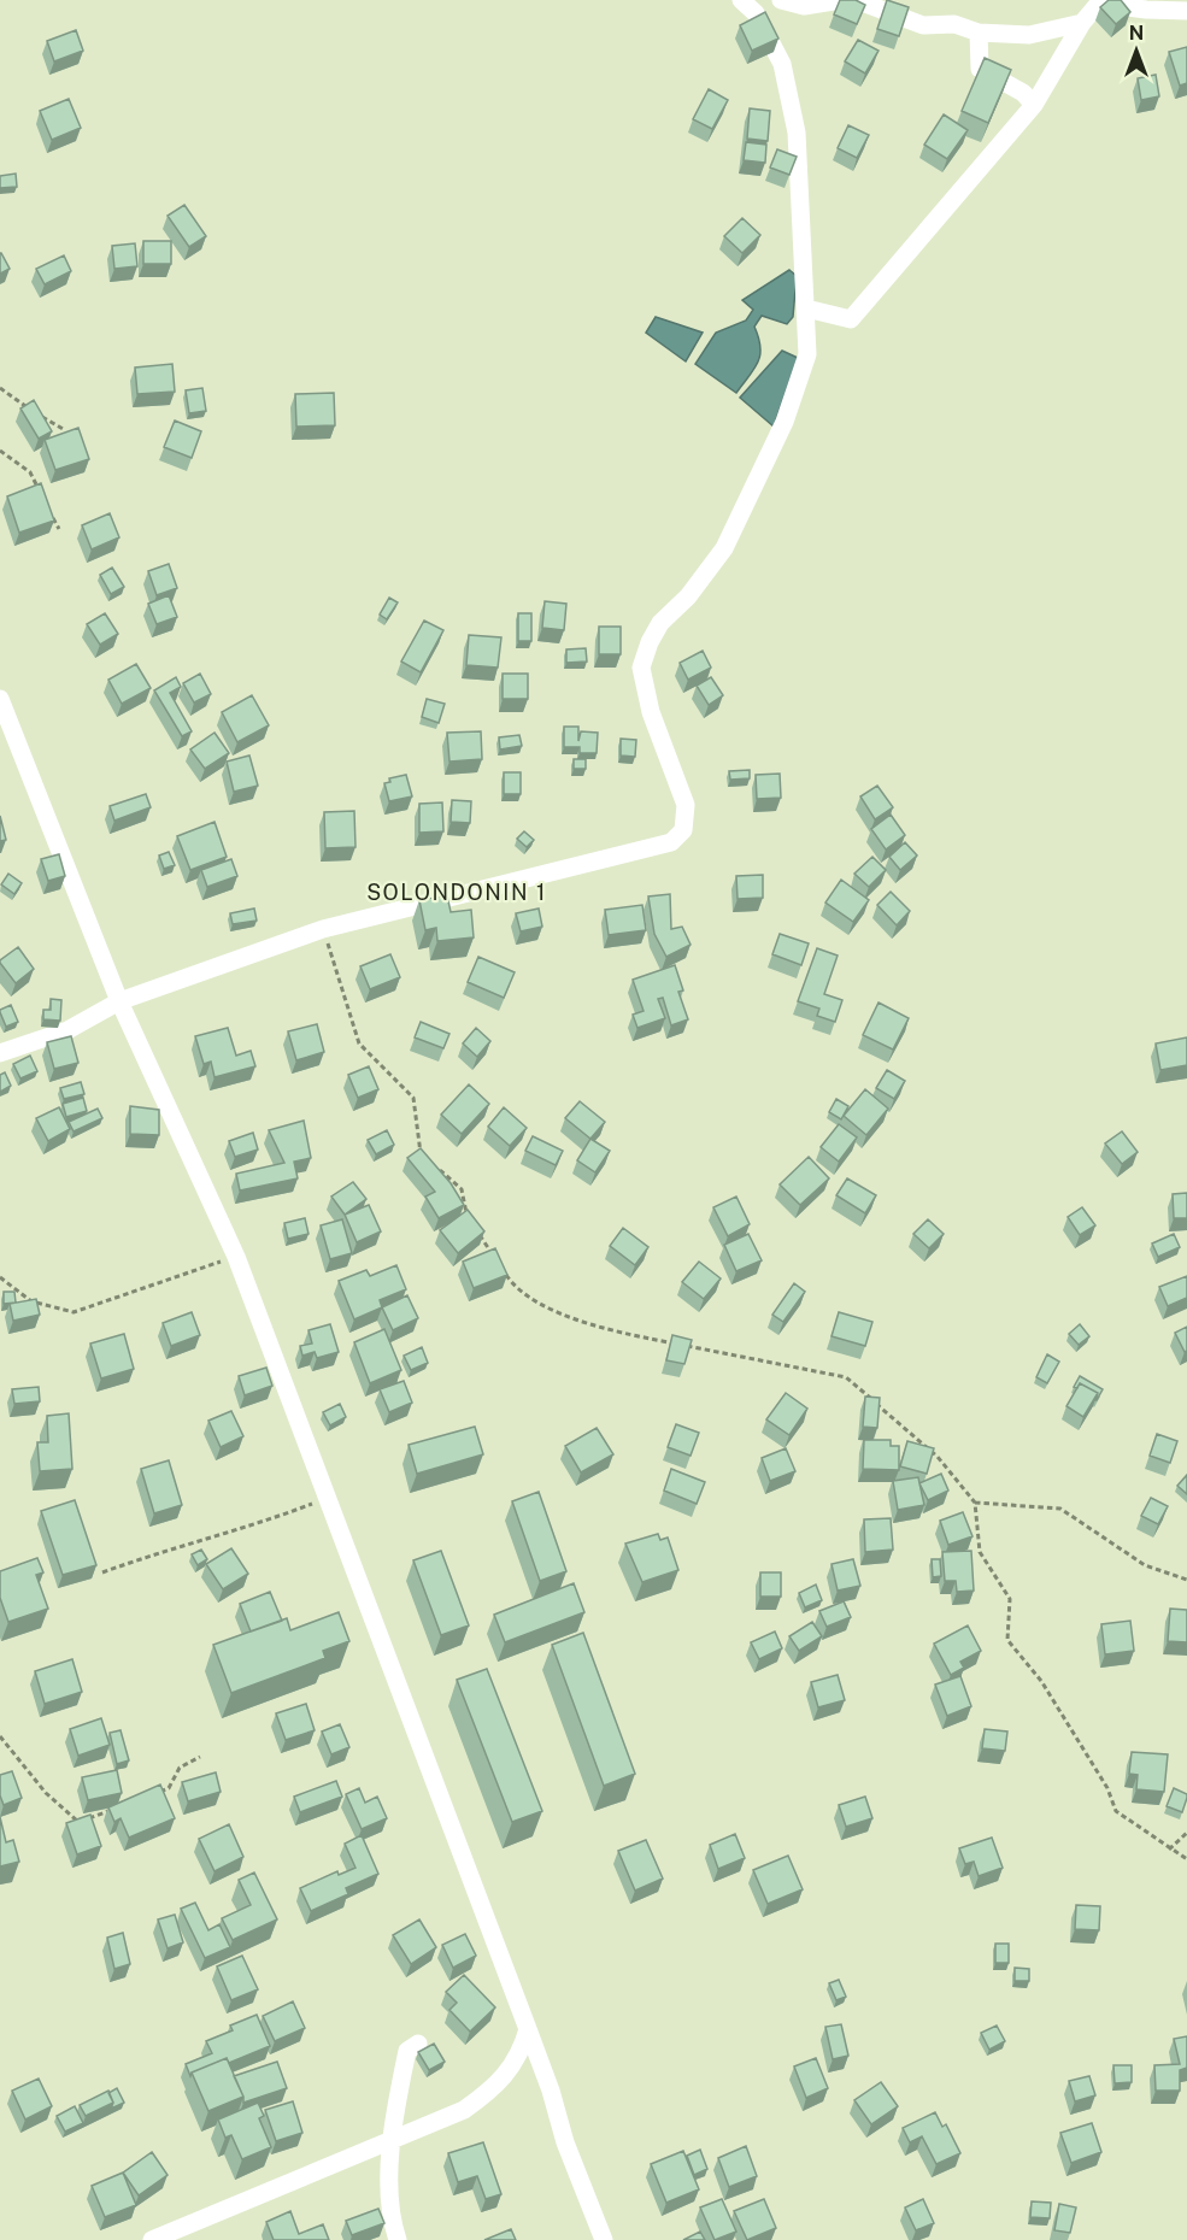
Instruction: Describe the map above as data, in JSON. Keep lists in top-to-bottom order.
{
  "districts": ["SOLONDONIN 1"],
  "north": "top"
}
